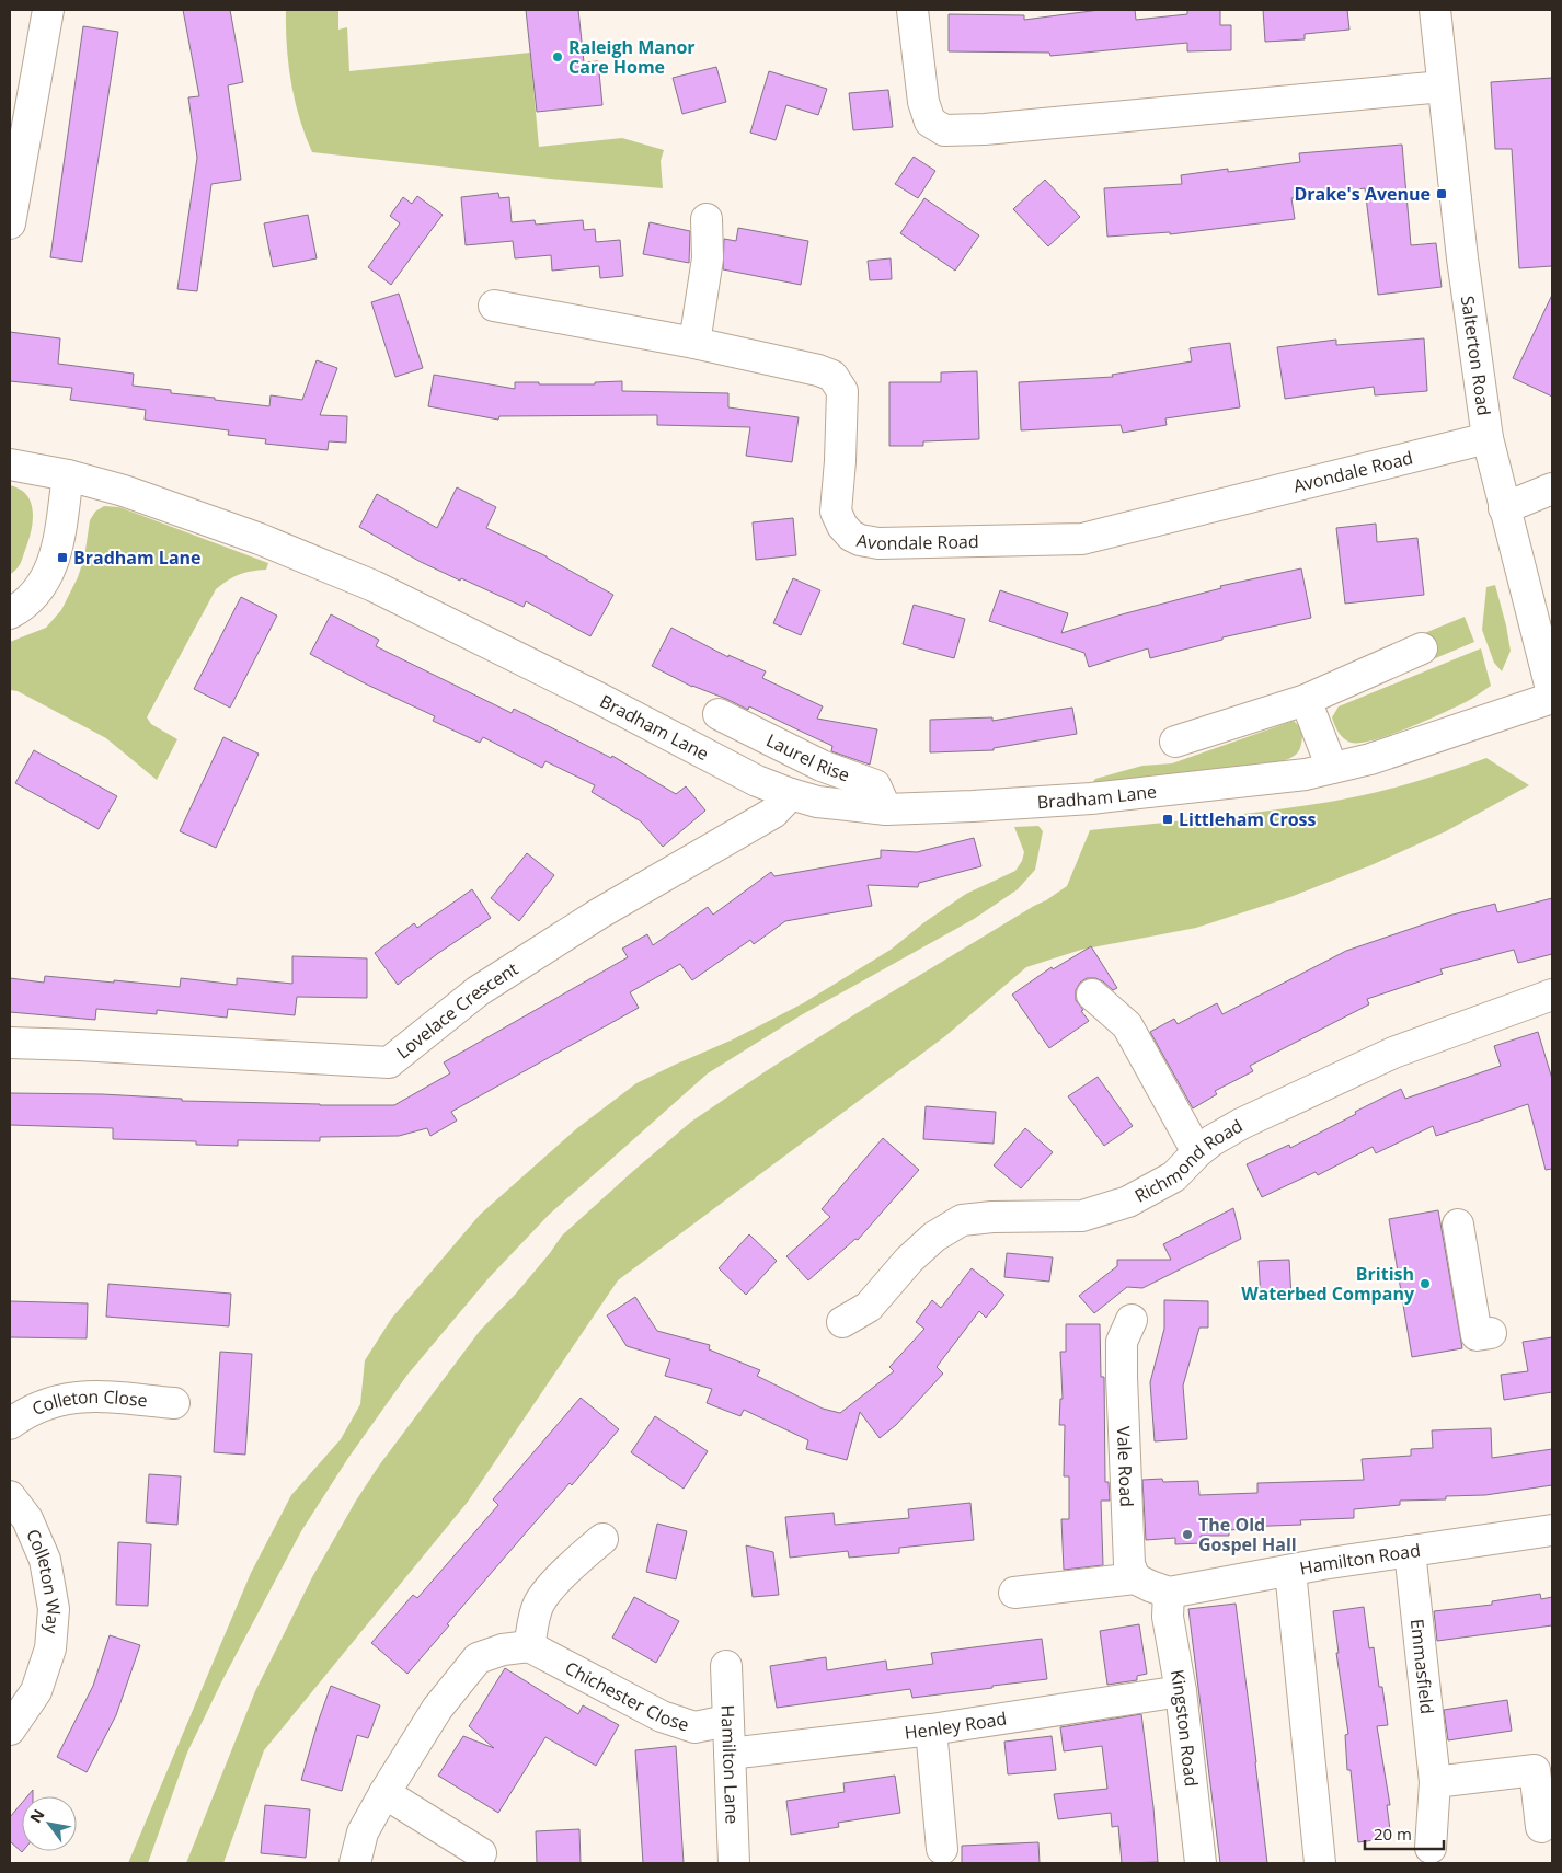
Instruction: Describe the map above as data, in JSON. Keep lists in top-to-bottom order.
{
  "streets": {
    "street": [
      "Salterton Road",
      "Avondale Road",
      "Bradham Lane",
      "Laurel Rise",
      "Lovelace Crescent",
      "Richmond Road",
      "Colleton Close",
      "Vale Road",
      "Hamilton Road",
      "Colleton Way",
      "Emmasfield",
      "Chichester Close",
      "Henley Road",
      "Kingston Road",
      "Hamilton Lane"
    ]
  },
  "crossings": [
    ["Salterton Road", "Avondale Road"],
    ["Salterton Road", "Bradham Lane"],
    ["Bradham Lane", "Laurel Rise"],
    ["Bradham Lane", "Lovelace Crescent"],
    ["Hamilton Road", "Emmasfield"],
    ["Hamilton Road", "Kingston Road"],
    ["Chichester Close", "Hamilton Lane"],
    ["Henley Road", "Kingston Road"],
    ["Henley Road", "Hamilton Lane"]
  ],
  "places": {
    "other": ["Raleigh Manor Care Home", "British Waterbed Company", "The Old Gospel Hall"],
    "transit": ["Drake's Avenue", "Bradham Lane", "Littleham Cross"]
  },
  "scale_bar": "20 m",
  "north": "top left"
}
